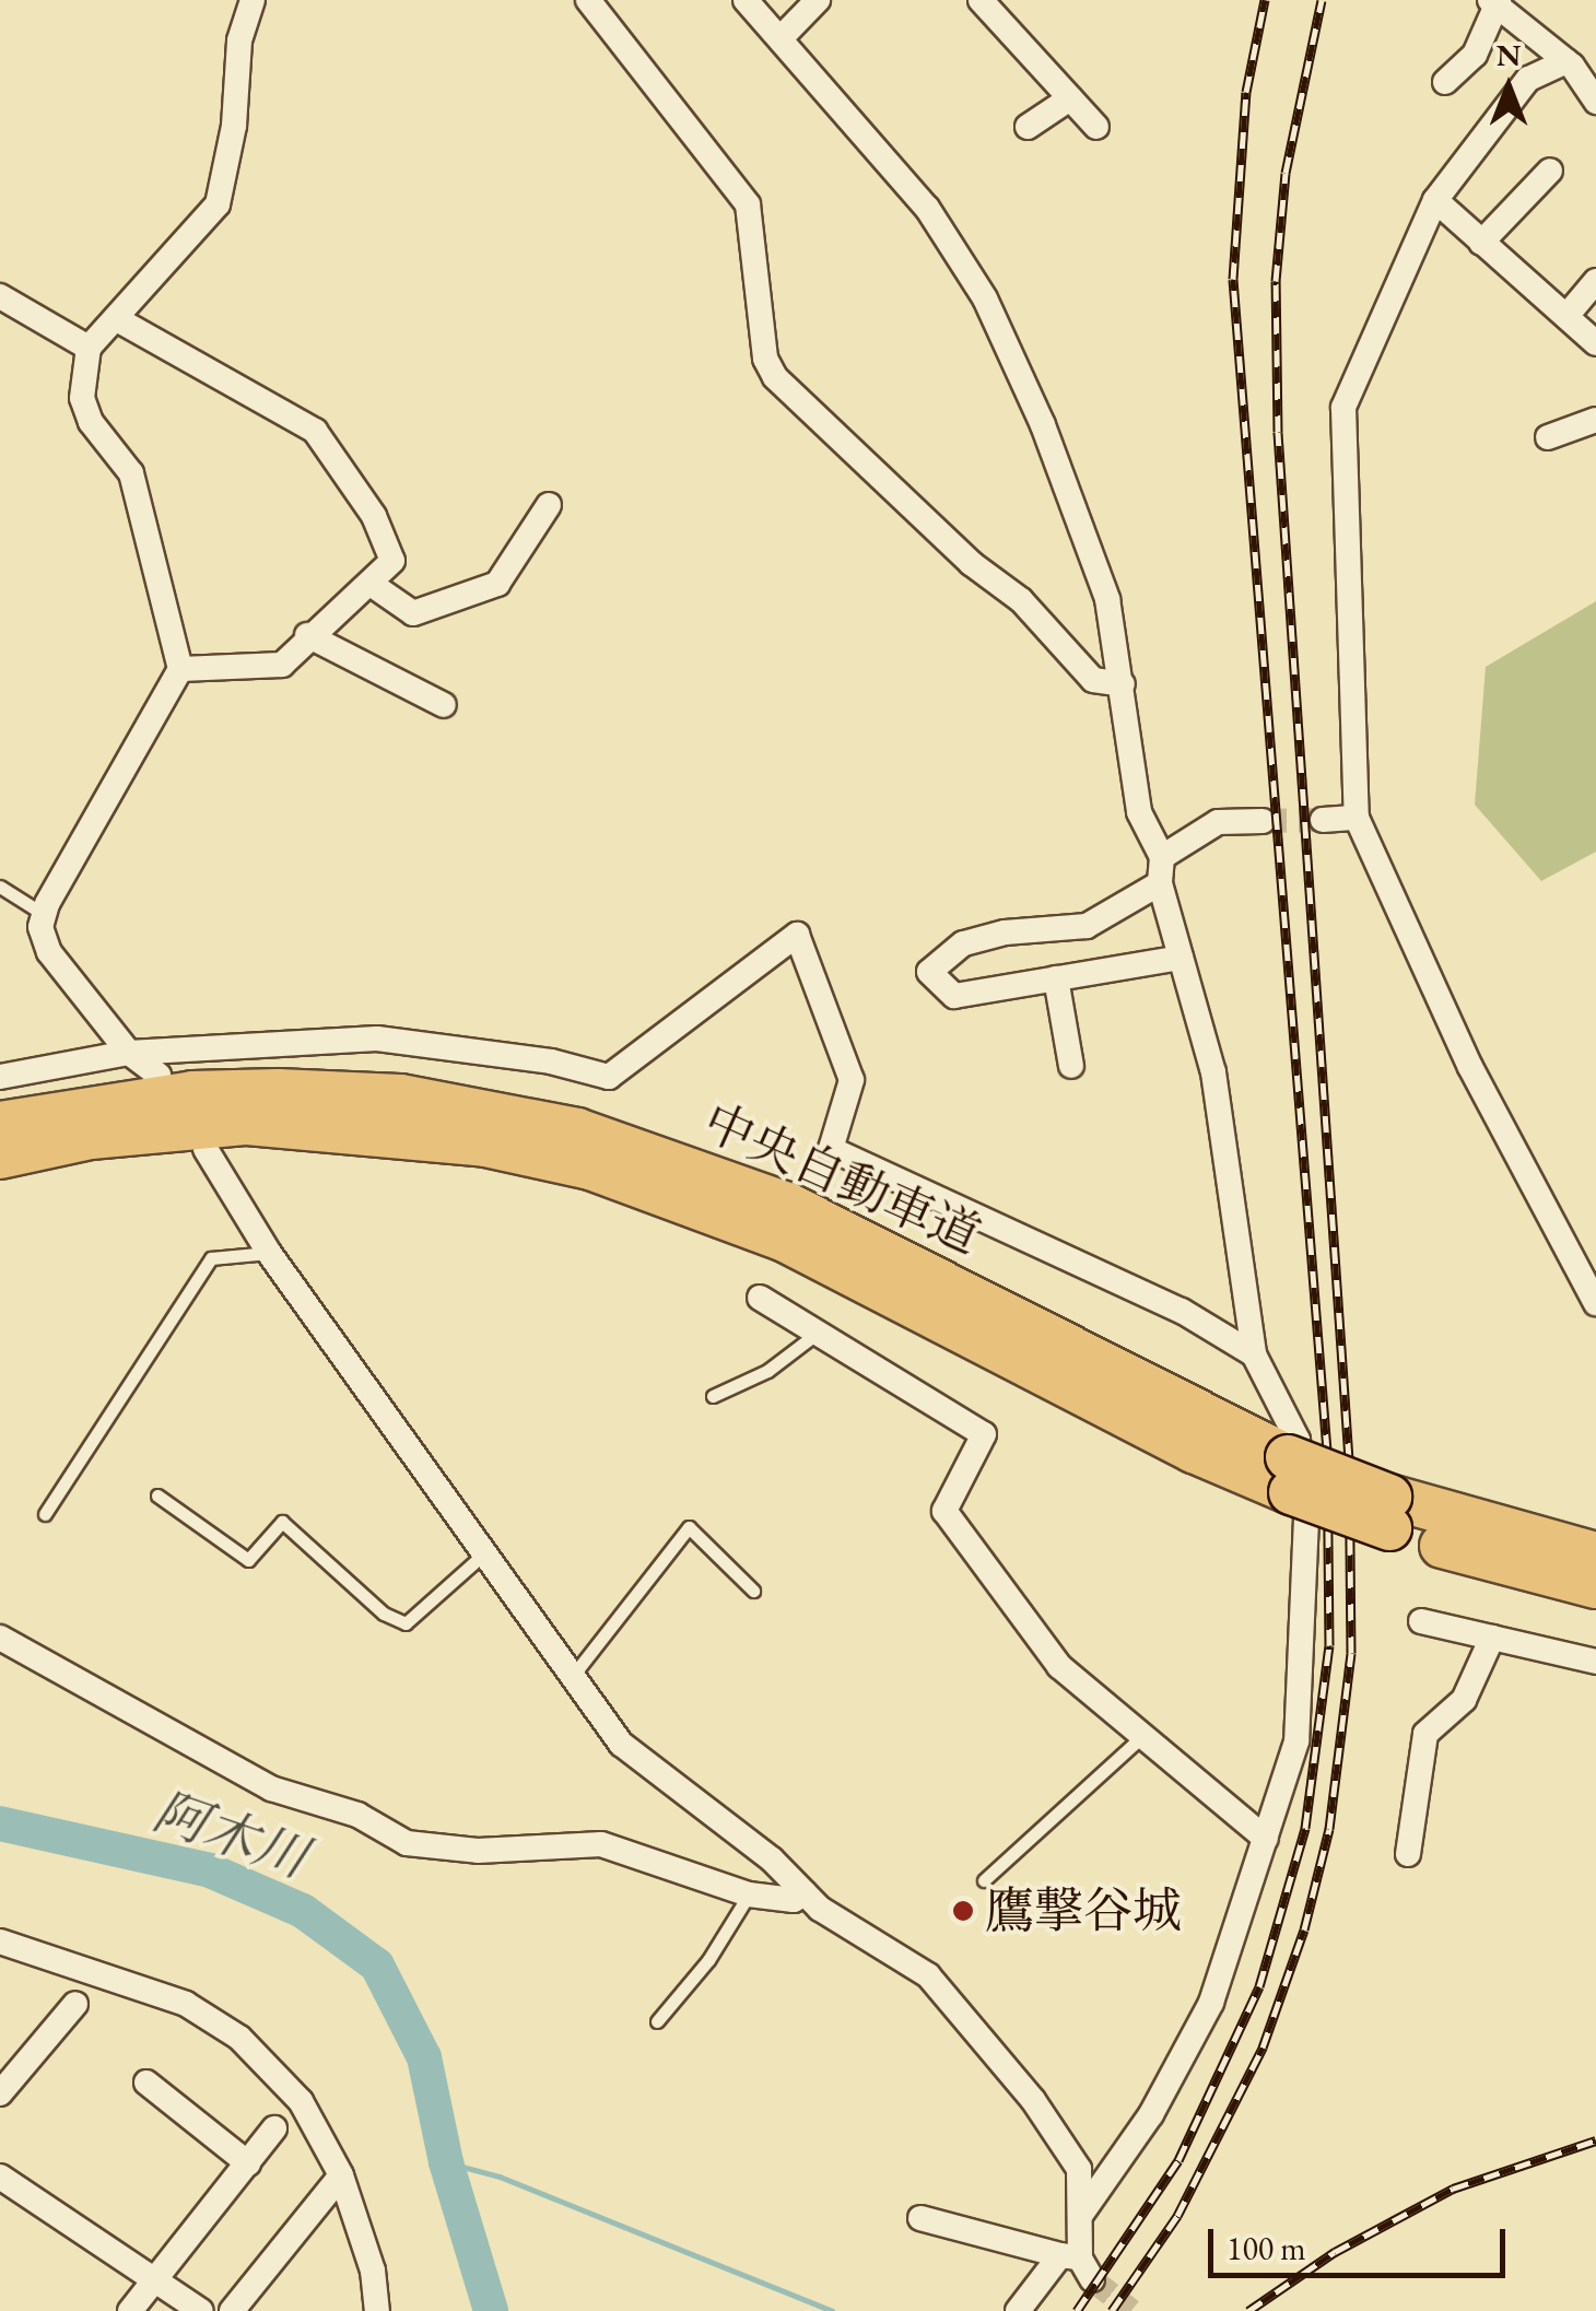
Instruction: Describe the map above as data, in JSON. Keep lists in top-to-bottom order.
{
  "streets": {
    "highway": ["中央自動車道"]
  },
  "water": ["阿木川"],
  "places": ["鷹撃谷城"],
  "scale_bar": "100 m",
  "north": "top"
}
